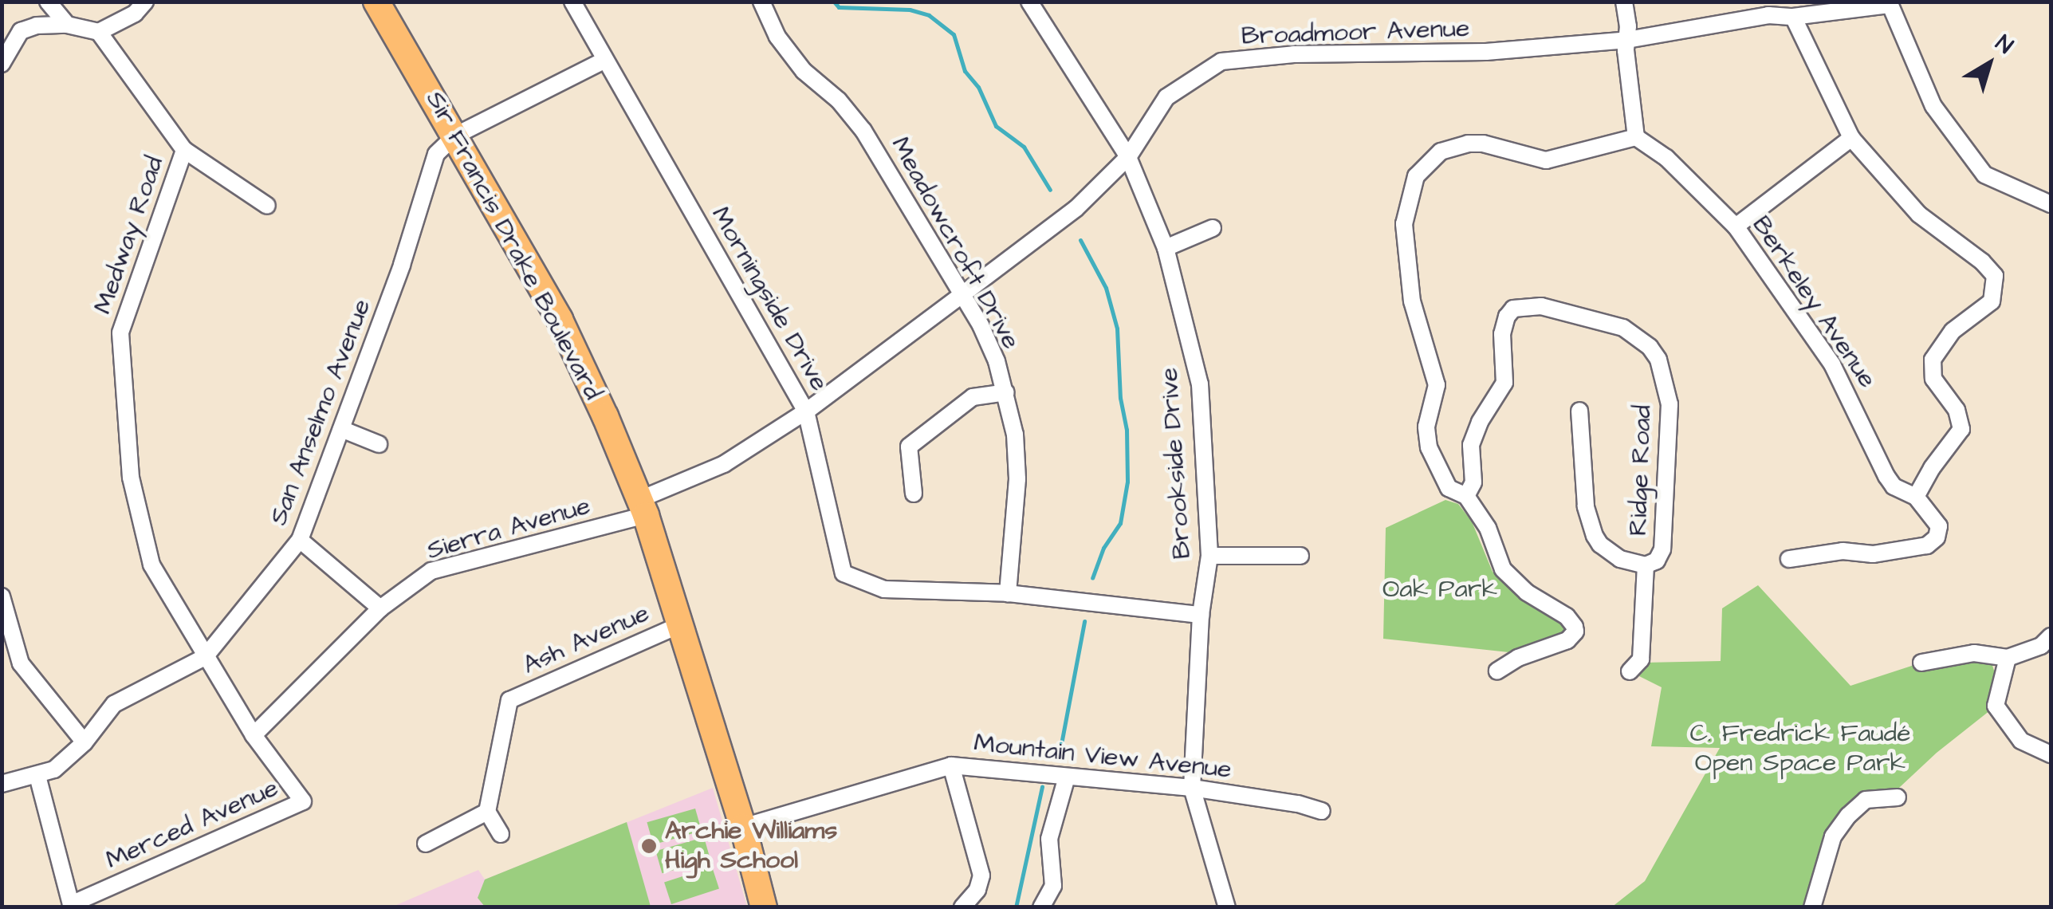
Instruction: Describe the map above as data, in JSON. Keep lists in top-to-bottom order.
{
  "streets": {
    "main road": ["Sir Francis Drake Boulevard"],
    "street": [
      "Broadmoor Avenue",
      "Medway Road",
      "Meadowcroft Drive",
      "Morningside Drive",
      "Berkeley Avenue",
      "San Anselmo Avenue",
      "Brookside Drive",
      "Ridge Road",
      "Sierra Avenue",
      "Ash Avenue",
      "Mountain View Avenue",
      "Merced Avenue"
    ]
  },
  "crossings": [
    ["Broadmoor Avenue", "Meadowcroft Drive"],
    ["Broadmoor Avenue", "Sir Francis Drake Boulevard"],
    ["Broadmoor Avenue", "Morningside Drive"],
    ["Broadmoor Avenue", "Brookside Drive"],
    ["Broadmoor Avenue", "Sierra Avenue"],
    ["Medway Road", "San Anselmo Avenue"],
    ["Medway Road", "Merced Avenue"],
    ["Meadowcroft Drive", "Morningside Drive"],
    ["Sir Francis Drake Boulevard", "San Anselmo Avenue"],
    ["Sir Francis Drake Boulevard", "Sierra Avenue"],
    ["Sir Francis Drake Boulevard", "Ash Avenue"],
    ["Sir Francis Drake Boulevard", "Mountain View Avenue"],
    ["Morningside Drive", "San Anselmo Avenue"],
    ["Morningside Drive", "Brookside Drive"],
    ["San Anselmo Avenue", "Merced Avenue"],
    ["Brookside Drive", "Mountain View Avenue"],
    ["Sierra Avenue", "Merced Avenue"]
  ],
  "parks": ["Oak Park", "C. Fredrick Faudé Open Space Park"],
  "places": ["Archie Williams High School"],
  "north": "top right"
}
